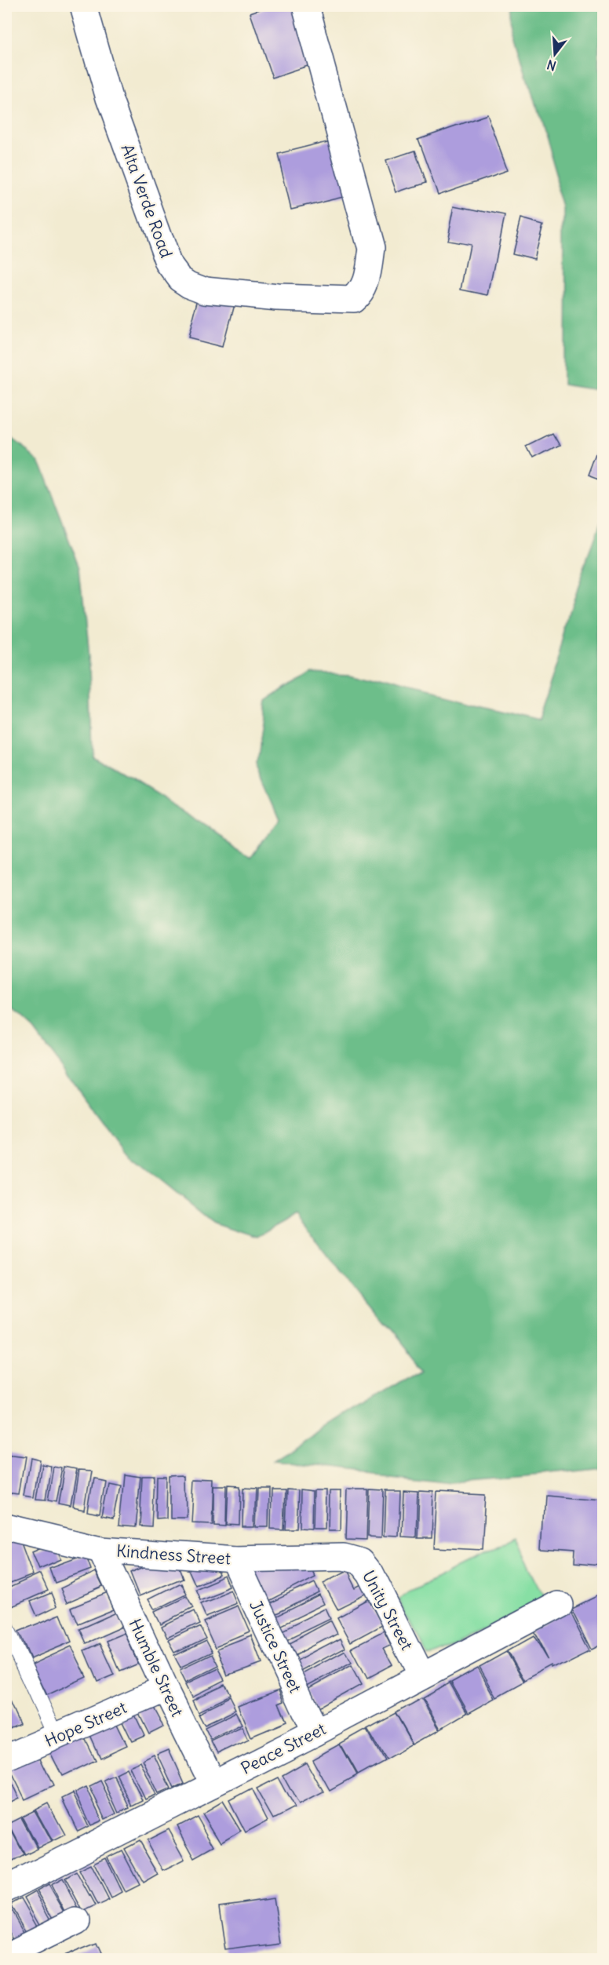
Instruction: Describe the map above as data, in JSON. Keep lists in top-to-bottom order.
{
  "streets": {
    "street": [
      "Alta Verde Road",
      "Kindness Street",
      "Unity Street",
      "Justice Street",
      "Humble Street",
      "Hope Street",
      "Peace Street"
    ]
  },
  "crossings": [
    ["Kindness Street", "Unity Street"],
    ["Kindness Street", "Justice Street"],
    ["Kindness Street", "Humble Street"],
    ["Unity Street", "Peace Street"],
    ["Justice Street", "Peace Street"],
    ["Humble Street", "Hope Street"],
    ["Humble Street", "Peace Street"]
  ],
  "north": "bottom"
}
